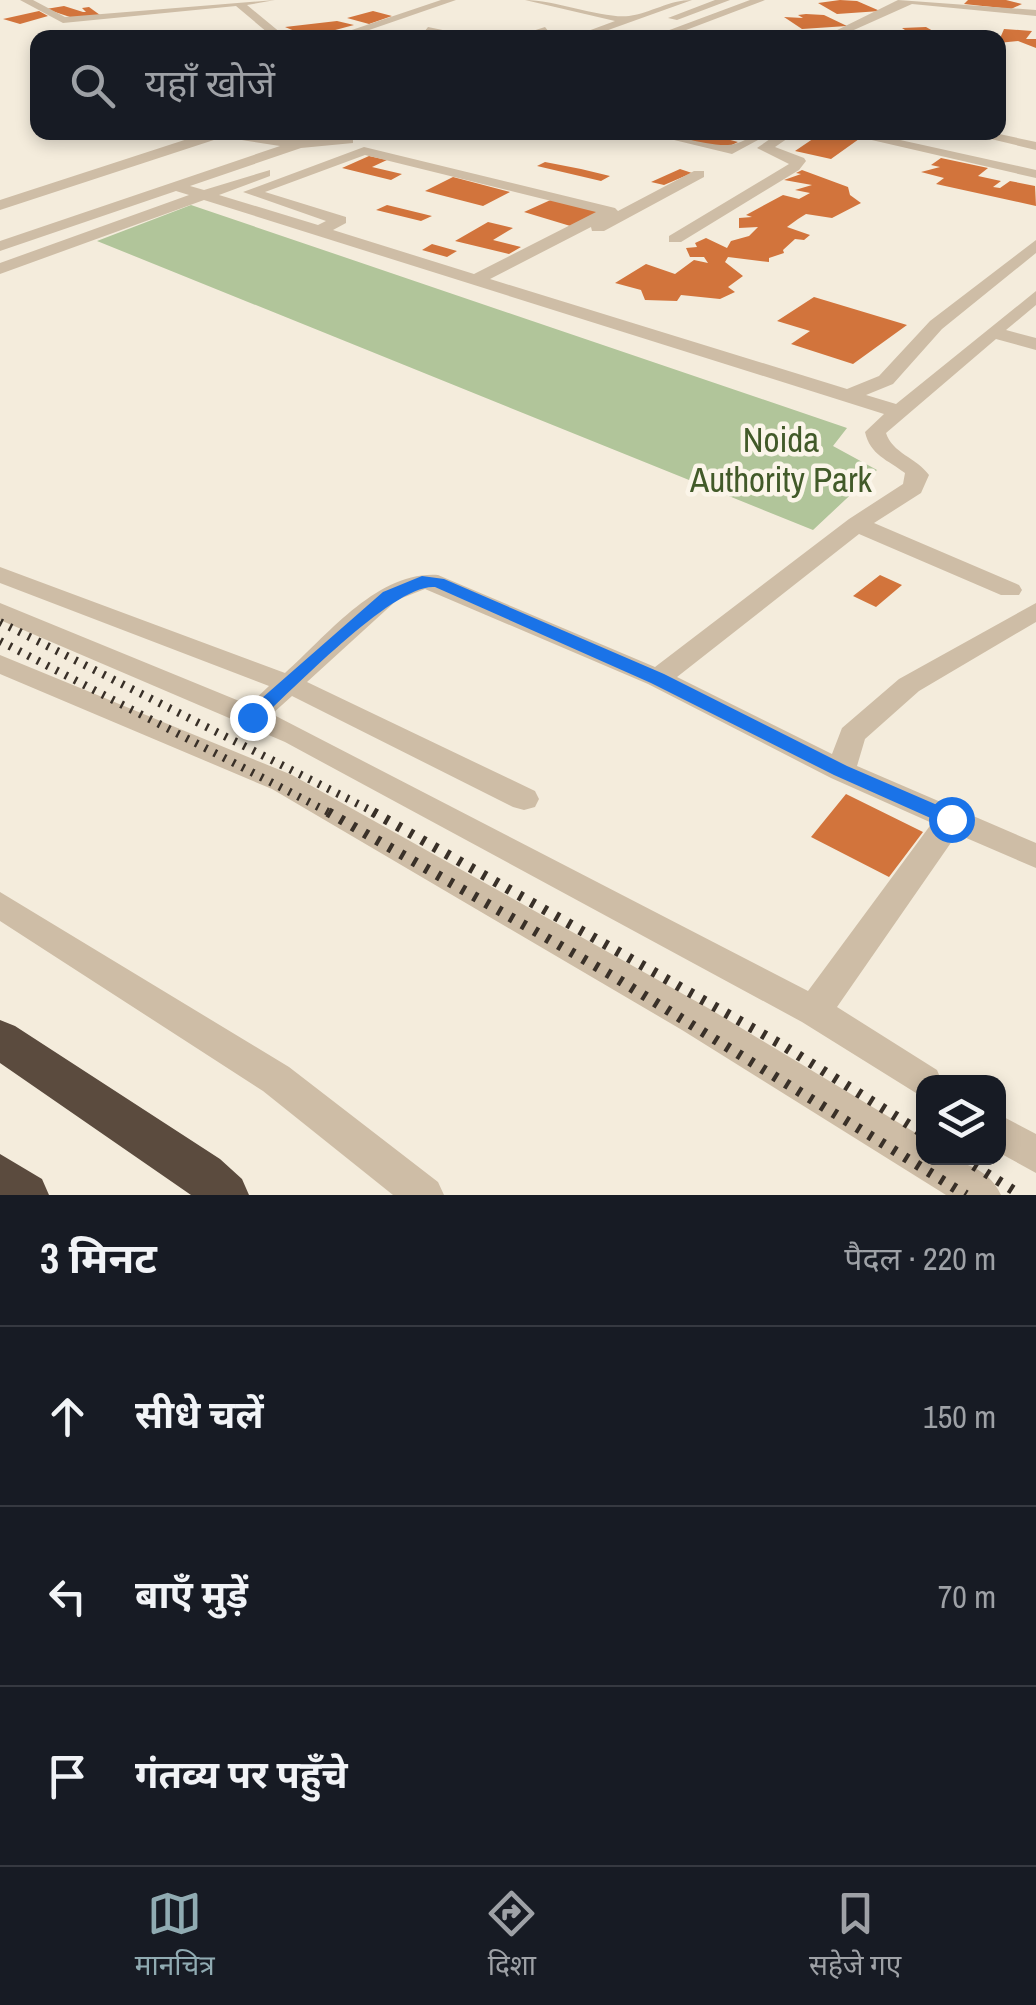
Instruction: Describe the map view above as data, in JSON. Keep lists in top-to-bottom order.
{
  "parks": ["Noida Authority Park"],
  "page": {
    "search": "यहाँ खोजें",
    "heading": ["3 मिनट", "पैदल · 220 m"],
    "list": [
      ["सीधे चलें", "150 m"],
      ["बाएँ मुड़ें", "70 m"],
      "गंतव्य पर पहुँचे"
    ],
    "nav": ["मानचित्र", "दिशा", "सहेजे गए"]
  }
}
